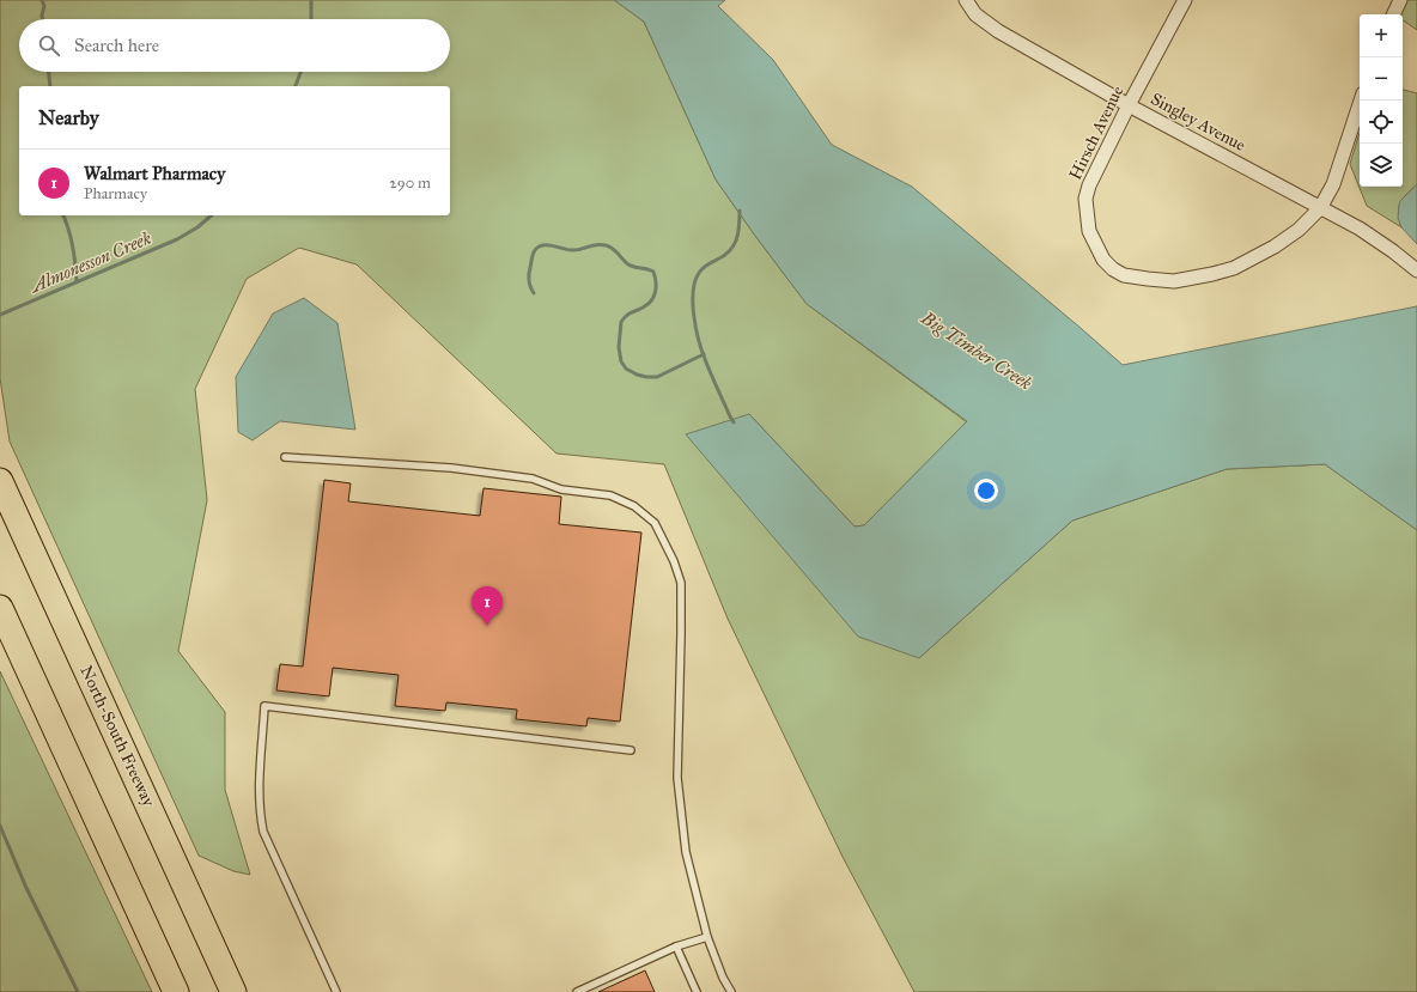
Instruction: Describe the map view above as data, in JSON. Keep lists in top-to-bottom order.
{
  "streets": {
    "highway": ["North-South Freeway"],
    "street": ["Singley Avenue", "Hirsch Avenue"]
  },
  "crossings": [
    ["Singley Avenue", "Hirsch Avenue"]
  ],
  "water": ["Almonesson Creek", "Big Timber Creek"],
  "page": {
    "map_buttons": ["+", "−"],
    "search": "Search here",
    "heading": "Nearby",
    "list": [
      {
        "mark": "1",
        "name": "Walmart Pharmacy",
        "note": "Pharmacy",
        "value": "290 m"
      }
    ],
    "pins": "1"
  }
}
